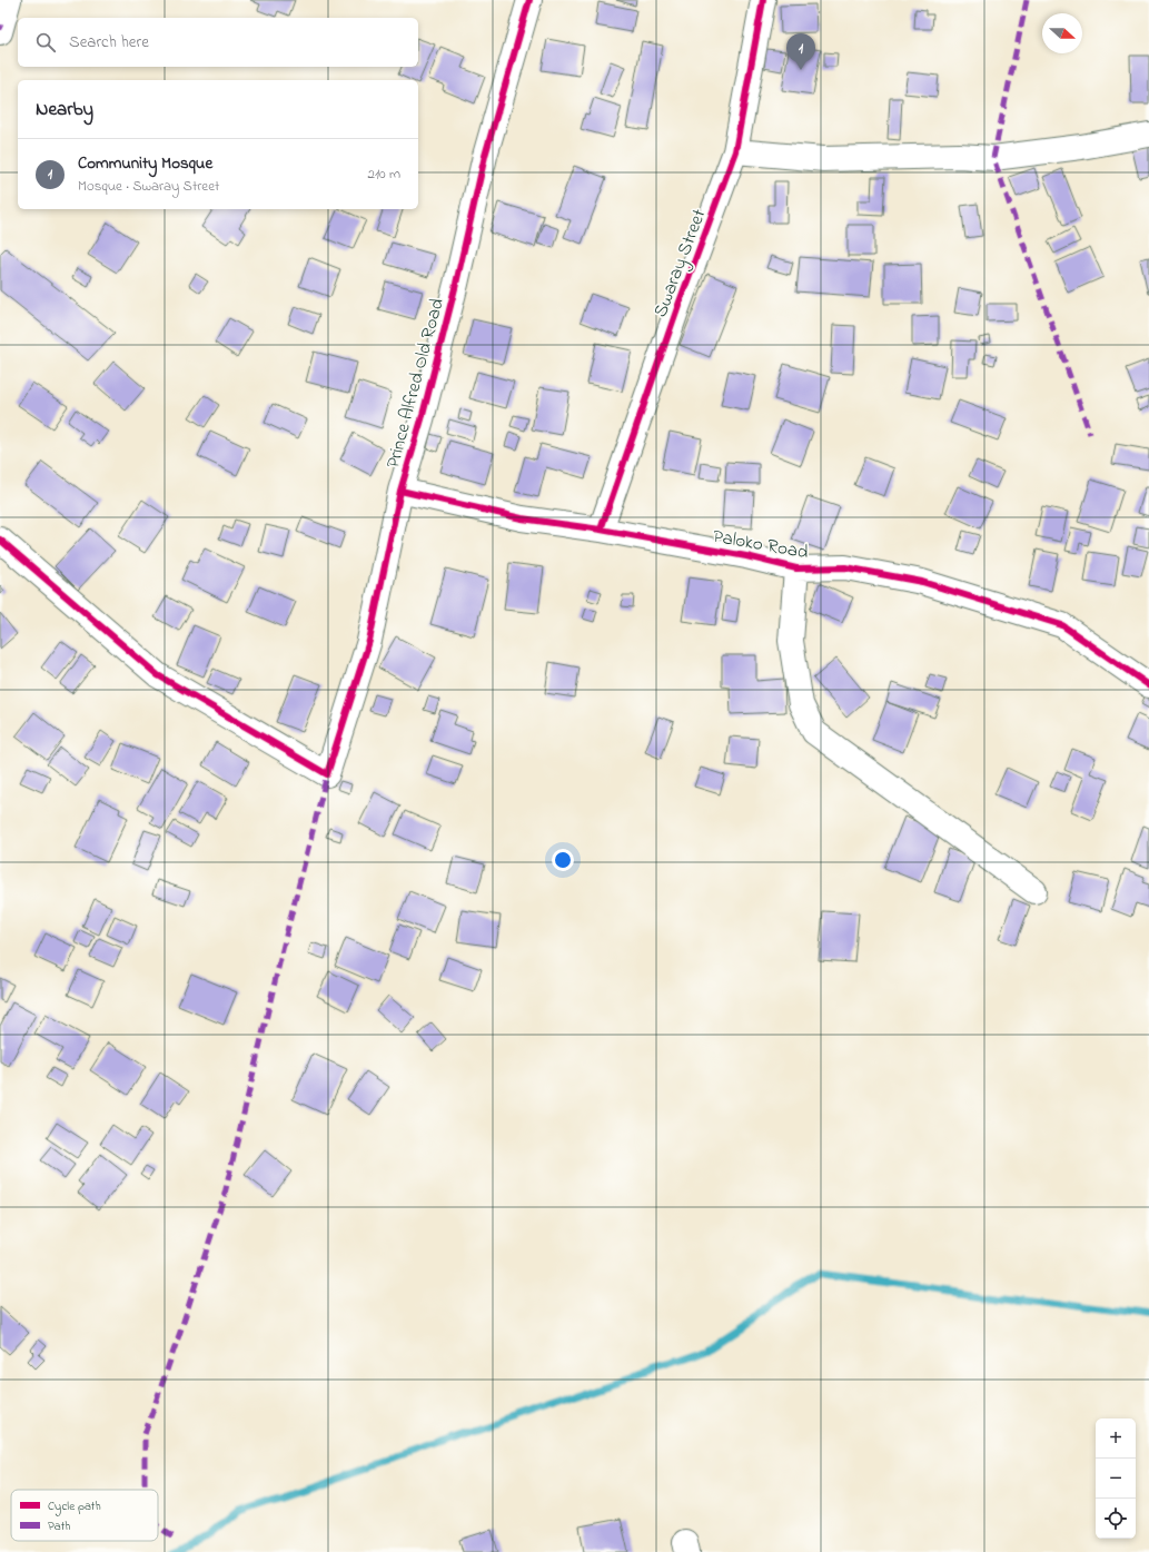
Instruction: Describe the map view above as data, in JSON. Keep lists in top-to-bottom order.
{
  "streets": {
    "street": ["Swaray Street", "Prince Alfred Old Road", "Paloko Road"]
  },
  "crossings": [
    ["Swaray Street", "Paloko Road"],
    ["Prince Alfred Old Road", "Paloko Road"]
  ],
  "legend": ["Cycle path", "Path"],
  "north": "right",
  "page": {
    "search": "Search here",
    "pins": "1",
    "heading": "Nearby",
    "list": [
      {
        "mark": "1",
        "name": "Community Mosque",
        "note": "Mosque · Swaray Street",
        "value": "210 m"
      }
    ],
    "map_buttons": ["+", "−"]
  }
}
